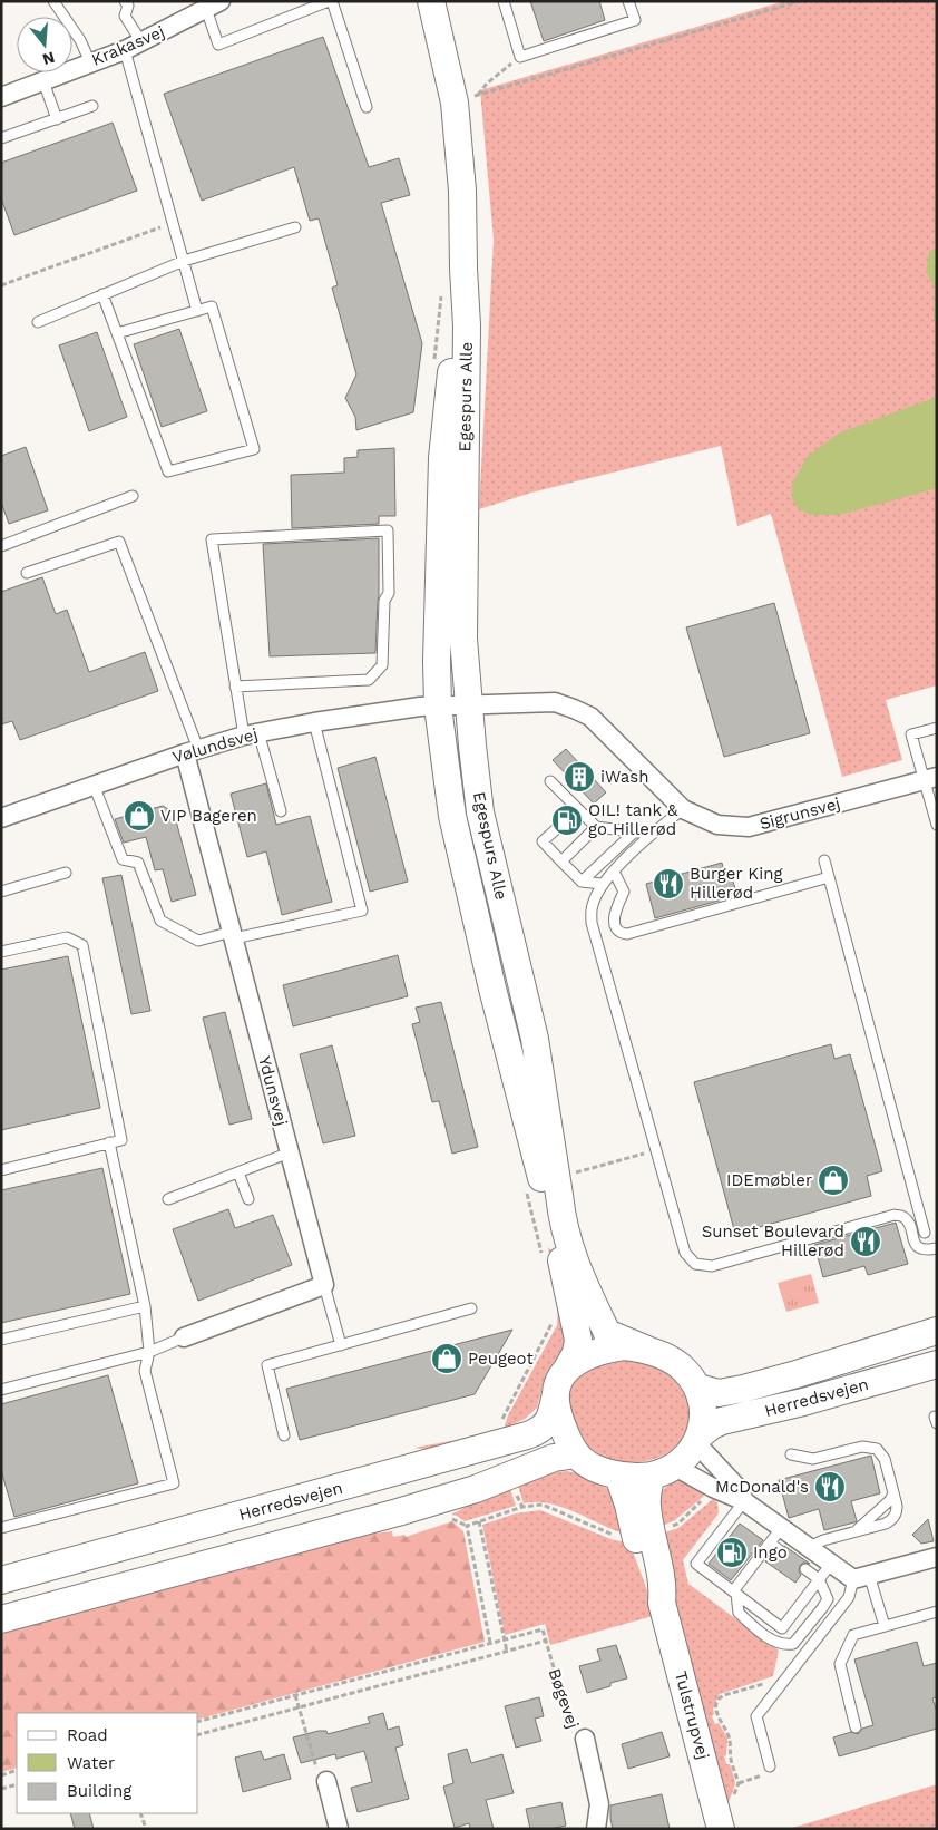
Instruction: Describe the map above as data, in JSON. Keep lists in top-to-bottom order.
{
  "streets": {
    "street": [
      "Krakasvej",
      "Egespurs Alle",
      "Vølundsvej",
      "Sigrunsvej",
      "Ydunsvej",
      "Herredsvejen",
      "Bøgevej",
      "Tulstrupvej"
    ]
  },
  "crossings": [
    ["Egespurs Alle", "Vølundsvej"],
    ["Egespurs Alle", "Sigrunsvej"],
    ["Egespurs Alle", "Herredsvejen"],
    ["Egespurs Alle", "Tulstrupvej"],
    ["Vølundsvej", "Sigrunsvej"],
    ["Vølundsvej", "Ydunsvej"],
    ["Herredsvejen", "Tulstrupvej"]
  ],
  "places": {
    "building": ["iWash"],
    "shop": ["VIP Bageren", "IDEmøbler", "Peugeot"],
    "fuel station": ["OIL! tank & go Hillerød", "Ingo"],
    "restaurant": ["Burger King Hillerød", "Sunset Boulevard Hillerød", "McDonald's"]
  },
  "legend": ["Road", "Water", "Building"],
  "north": "bottom"
}
